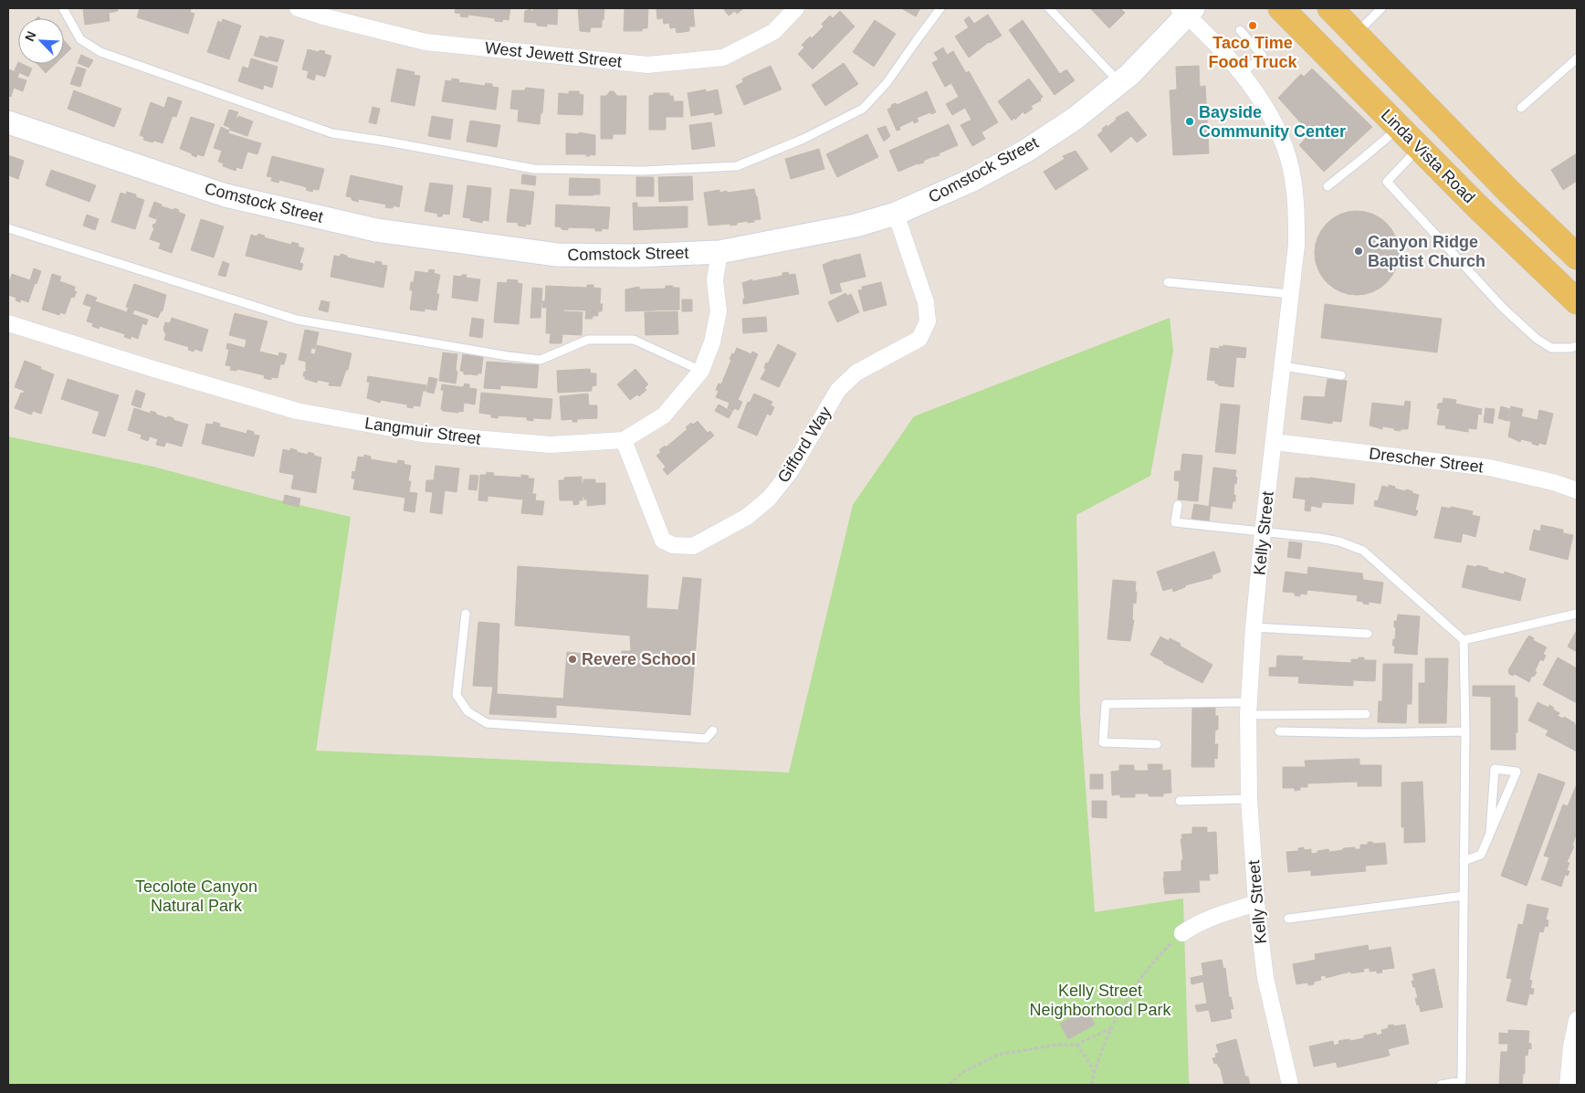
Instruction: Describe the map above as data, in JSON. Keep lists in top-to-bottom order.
{
  "streets": {
    "main road": ["Linda Vista Road"],
    "street": [
      "West Jewett Street",
      "Comstock Street",
      "Langmuir Street",
      "Gifford Way",
      "Drescher Street",
      "Kelly Street"
    ]
  },
  "crossings": [
    ["Comstock Street", "Langmuir Street"],
    ["Comstock Street", "Gifford Way"],
    ["Comstock Street", "Kelly Street"],
    ["Langmuir Street", "Gifford Way"],
    ["Drescher Street", "Kelly Street"]
  ],
  "parks": ["Tecolote Canyon Natural Park", "Kelly Street Neighborhood Park"],
  "places": [
    "Taco Time Food Truck",
    "Bayside Community Center",
    "Canyon Ridge Baptist Church",
    "Revere School"
  ],
  "north": "top left"
}
